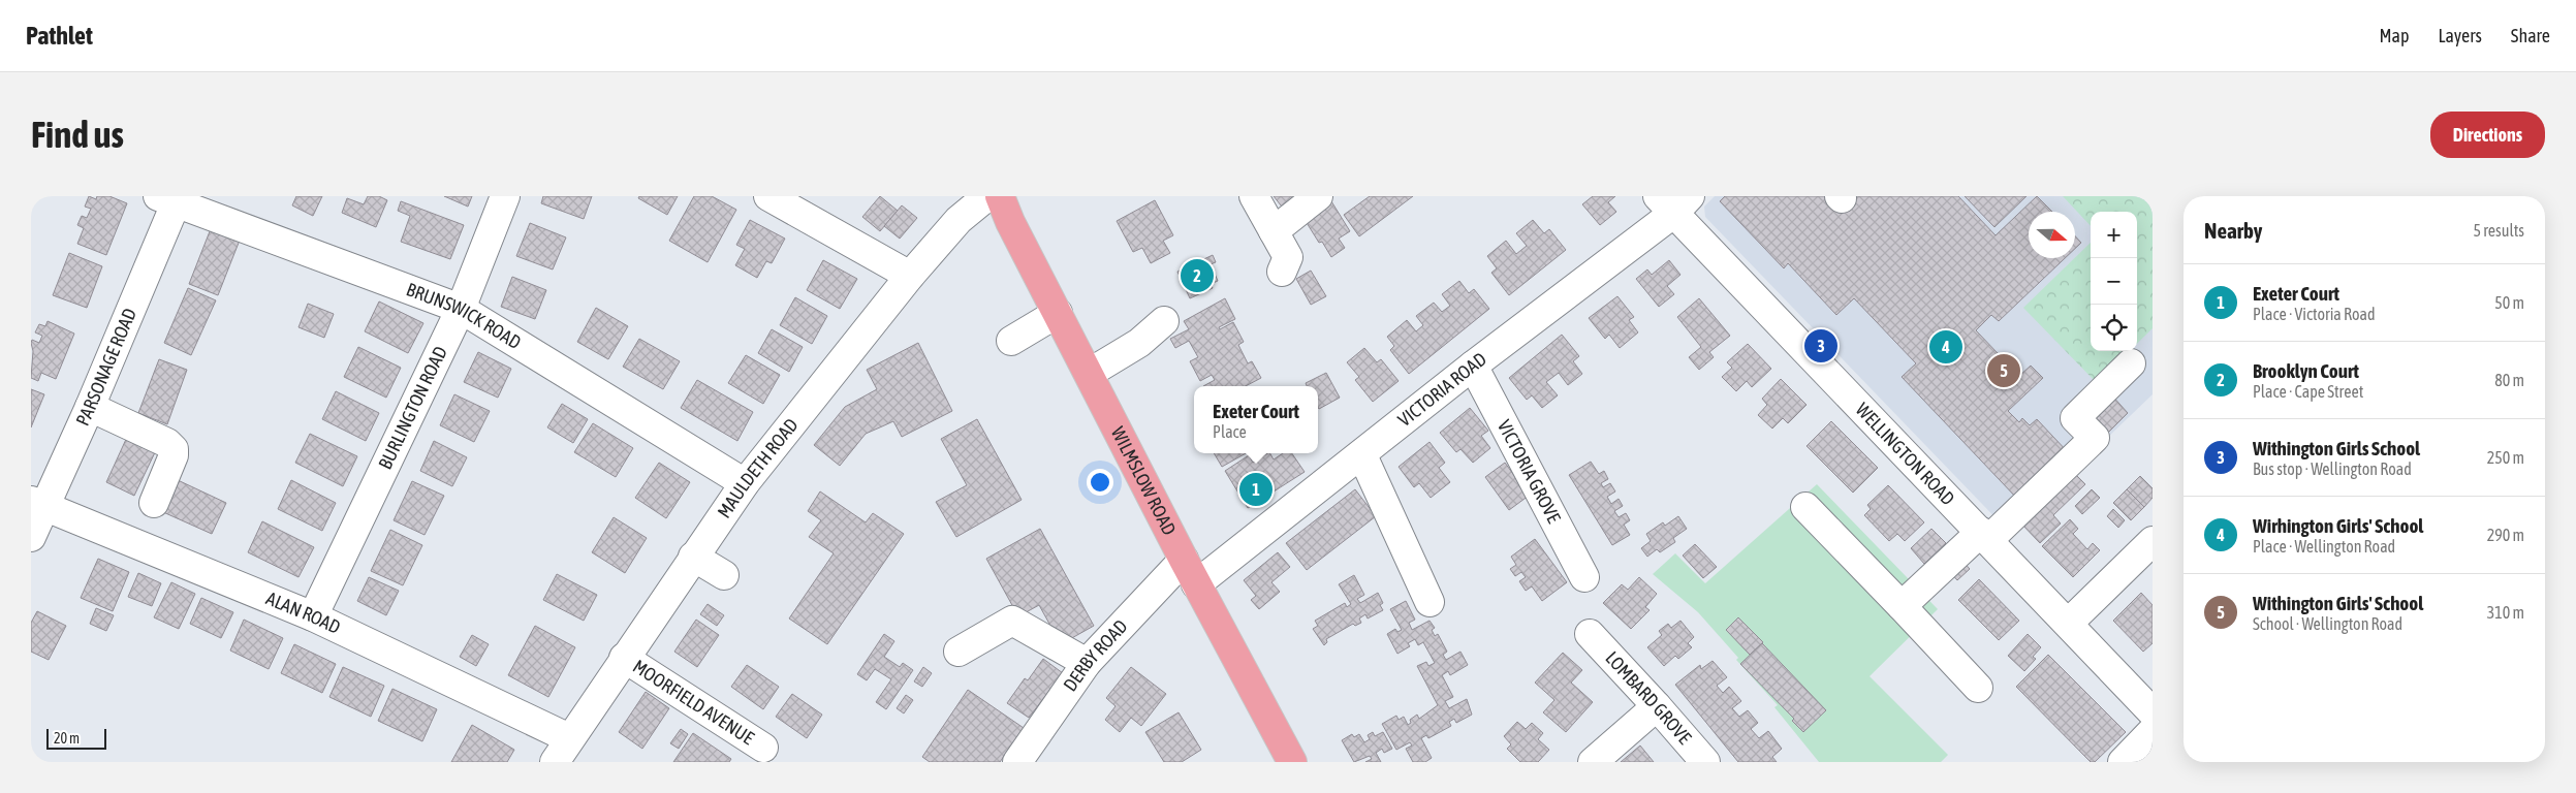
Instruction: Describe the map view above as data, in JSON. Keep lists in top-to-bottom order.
{
  "streets": {
    "main road": ["WILMSLOW ROAD"],
    "street": [
      "BRUNSWICK ROAD",
      "PARSONAGE ROAD",
      "VICTORIA ROAD",
      "BURLINGTON ROAD",
      "WELLINGTON ROAD",
      "MAULDETH ROAD",
      "VICTORIA GROVE",
      "ALAN ROAD",
      "DERBY ROAD",
      "LOMBARD GROVE",
      "MOORFIELD AVENUE"
    ]
  },
  "crossings": [
    ["BRUNSWICK ROAD", "PARSONAGE ROAD"],
    ["BRUNSWICK ROAD", "BURLINGTON ROAD"],
    ["BRUNSWICK ROAD", "MAULDETH ROAD"],
    ["PARSONAGE ROAD", "ALAN ROAD"],
    ["VICTORIA ROAD", "WELLINGTON ROAD"],
    ["VICTORIA ROAD", "VICTORIA GROVE"],
    ["VICTORIA ROAD", "WILMSLOW ROAD"],
    ["VICTORIA ROAD", "DERBY ROAD"],
    ["BURLINGTON ROAD", "ALAN ROAD"],
    ["MAULDETH ROAD", "ALAN ROAD"],
    ["MAULDETH ROAD", "MOORFIELD AVENUE"],
    ["WILMSLOW ROAD", "DERBY ROAD"]
  ],
  "scale_bar": "20 m",
  "north": "right",
  "page": {
    "header": "Pathlet",
    "nav": ["Map", "Layers", "Share"],
    "buttons": "Directions",
    "title": "Find us",
    "heading": ["Nearby", "5 results"],
    "map_buttons": ["+", "−"],
    "pins": [
      "2",
      "3",
      "4",
      "5",
      "1"
    ],
    "list": [
      {
        "mark": "1",
        "name": "Exeter Court",
        "note": "Place · Victoria Road",
        "value": "50 m"
      },
      {
        "mark": "2",
        "name": "Brooklyn Court",
        "note": "Place · Cape Street",
        "value": "80 m"
      },
      {
        "mark": "3",
        "name": "Withington Girls School",
        "note": "Bus stop · Wellington Road",
        "value": "250 m"
      },
      {
        "mark": "4",
        "name": "Wirhington Girls' School",
        "note": "Place · Wellington Road",
        "value": "290 m"
      },
      {
        "mark": "5",
        "name": "Withington Girls' School",
        "note": "School · Wellington Road",
        "value": "310 m"
      }
    ],
    "popup": ["Exeter Court", "Place"],
    "scale": "20 m"
  }
}
